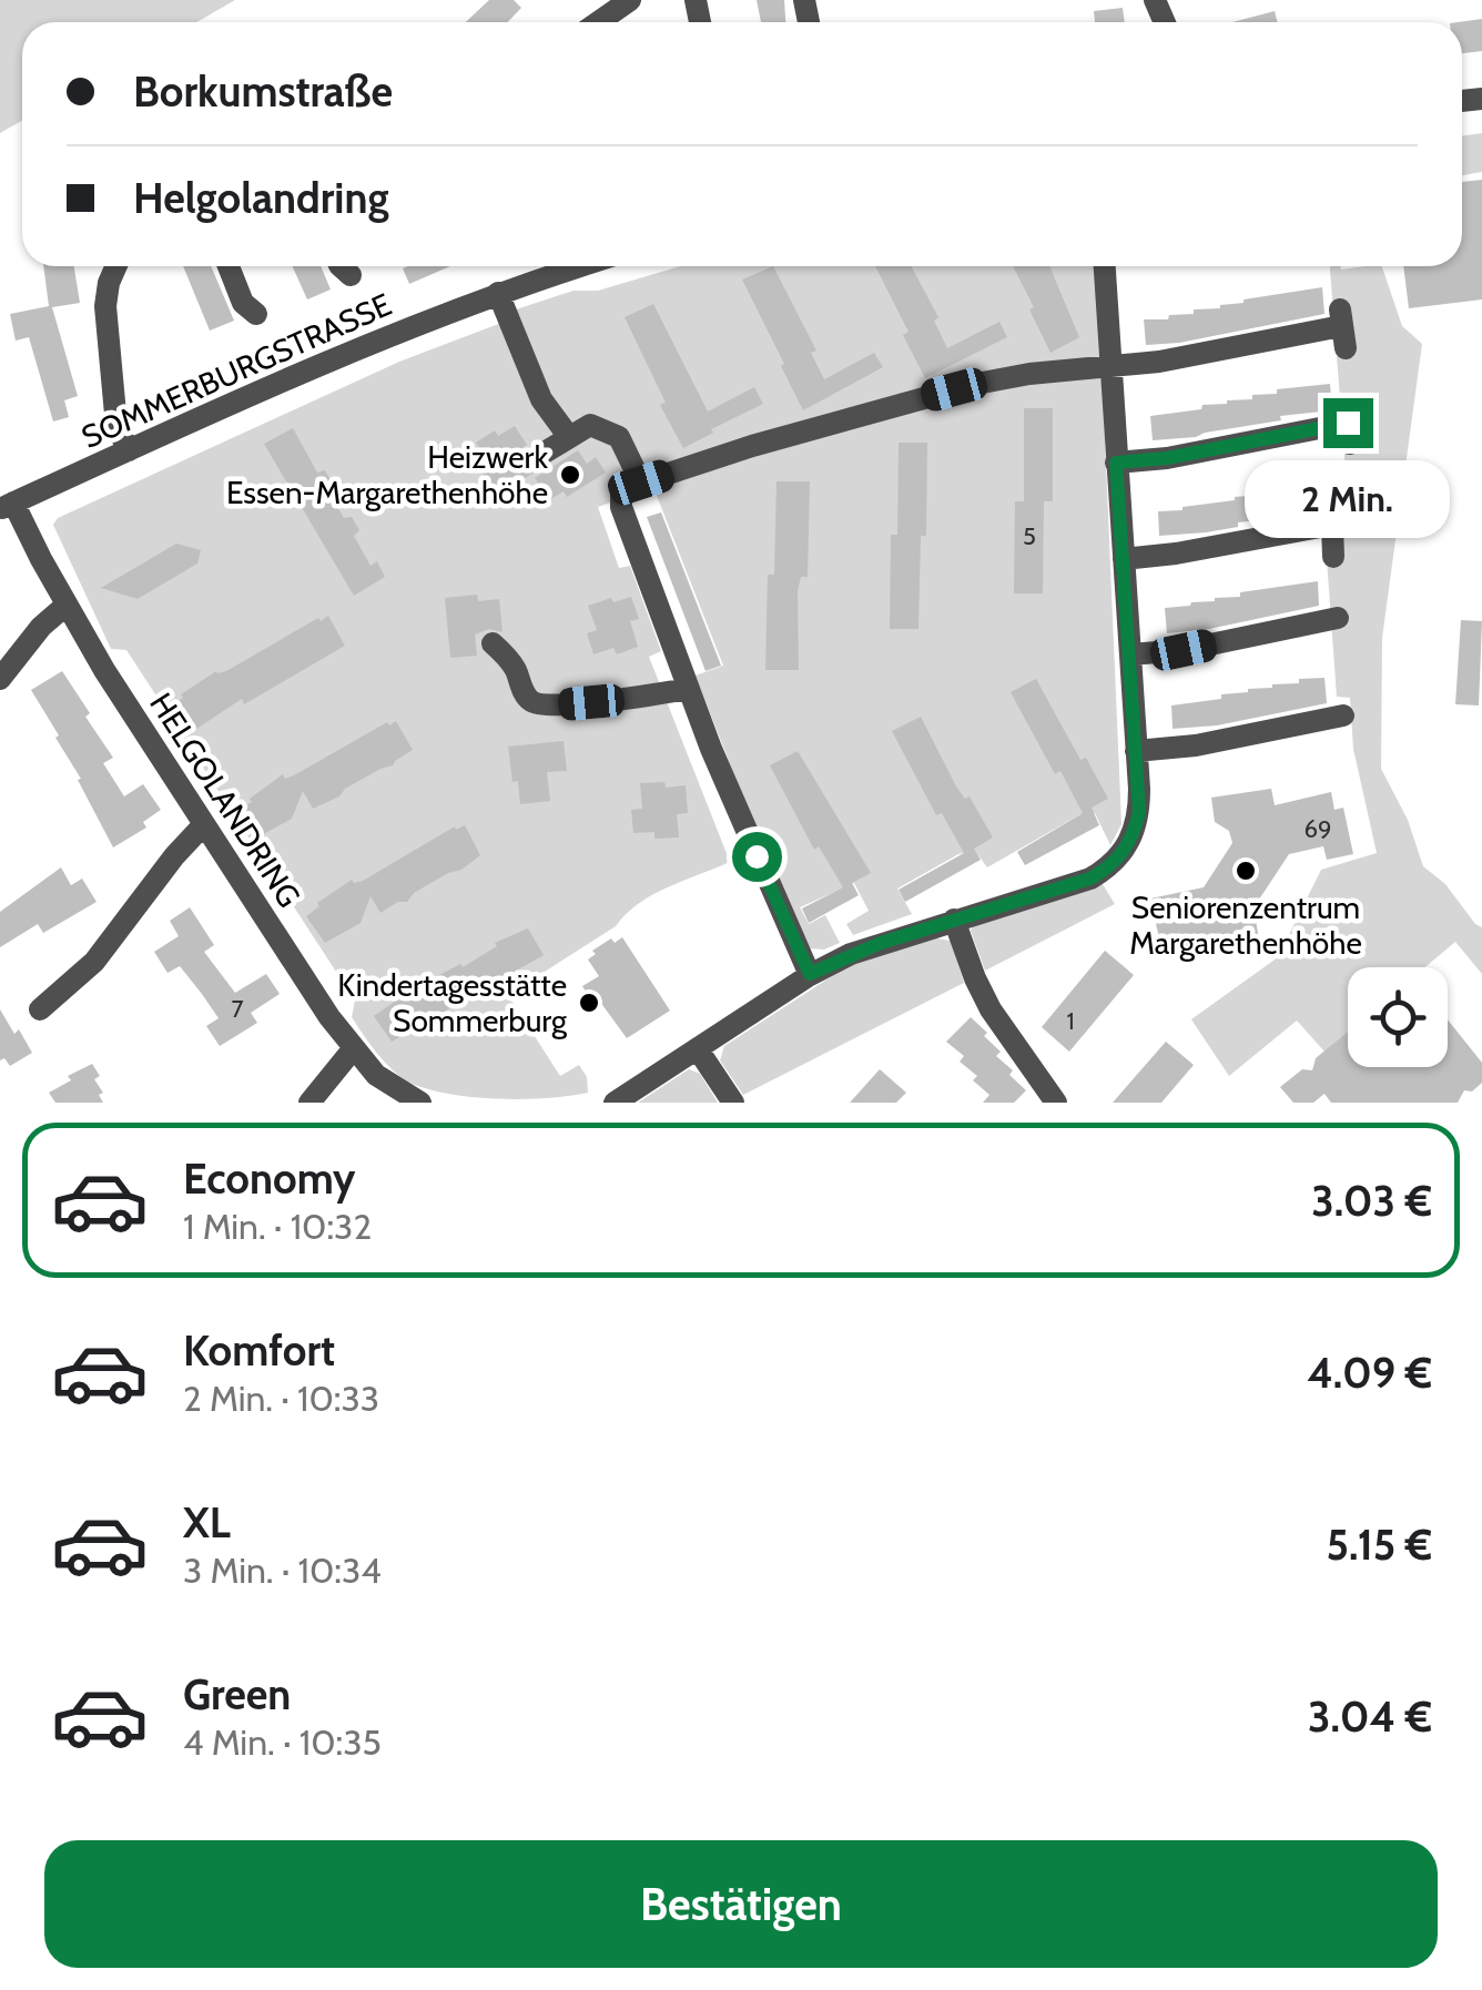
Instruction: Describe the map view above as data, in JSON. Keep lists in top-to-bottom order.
{
  "streets": {
    "street": ["SOMMERBURGSTRASSE", "HELGOLANDRING"]
  },
  "crossings": [
    ["SOMMERBURGSTRASSE", "HELGOLANDRING"]
  ],
  "places": ["Heizwerk Essen-Margarethenhöhe", "Seniorenzentrum Margarethenhöhe", "Kindertagesstätte Sommerburg"],
  "house_numbers": [
    "5",
    "69",
    "7",
    "1"
  ],
  "page": {
    "banner": ["Borkumstraße", "Helgolandring"],
    "bubble": "2 Min.",
    "list": [
      {
        "name": "Economy",
        "note": "1 Min. · 10:32",
        "value": "3.03 €"
      },
      {
        "name": "Komfort",
        "note": "2 Min. · 10:33",
        "value": "4.09 €"
      },
      {
        "name": "XL",
        "note": "3 Min. · 10:34",
        "value": "5.15 €"
      },
      {
        "name": "Green",
        "note": "4 Min. · 10:35",
        "value": "3.04 €"
      }
    ],
    "buttons": "Bestätigen"
  }
}
